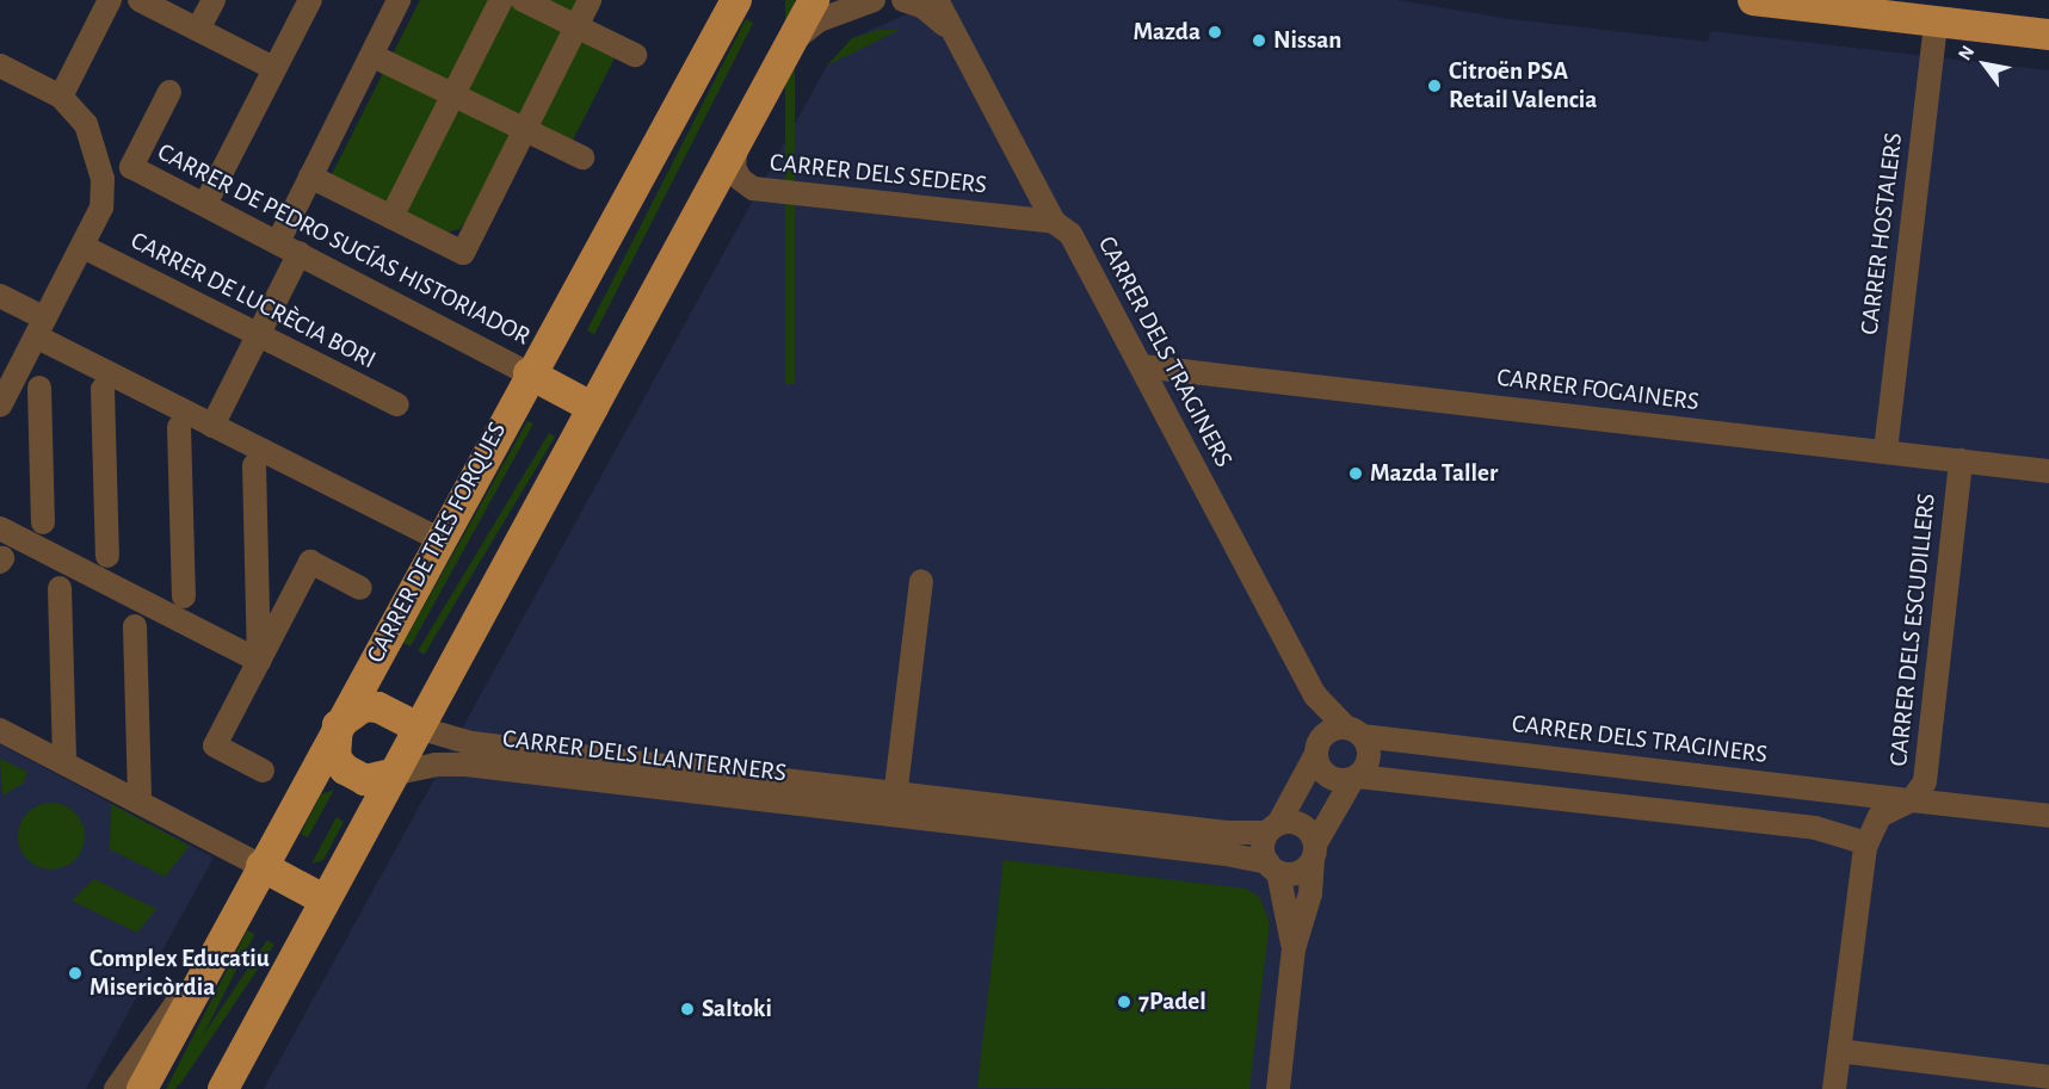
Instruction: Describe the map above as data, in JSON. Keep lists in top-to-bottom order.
{
  "streets": {
    "main road": ["CARRER DE TRES FORQUES"],
    "street": [
      "CARRER DELS SEDERS",
      "CARRER HOSTALERS",
      "CARRER DE PEDRO SUCÍAS HISTORIADOR",
      "CARRER DE LUCRÈCIA BORI",
      "CARRER DELS TRAGINERS",
      "CARRER FOGAINERS",
      "CARRER DELS ESCUDILLERS",
      "CARRER DELS LLANTERNERS"
    ]
  },
  "crossings": [
    ["CARRER DELS SEDERS", "CARRER DELS TRAGINERS"],
    ["CARRER HOSTALERS", "CARRER FOGAINERS"],
    ["CARRER DE PEDRO SUCÍAS HISTORIADOR", "CARRER DE TRES FORQUES"],
    ["CARRER DELS TRAGINERS", "CARRER FOGAINERS"],
    ["CARRER DELS TRAGINERS", "CARRER DELS ESCUDILLERS"],
    ["CARRER FOGAINERS", "CARRER DELS ESCUDILLERS"],
    ["CARRER DE TRES FORQUES", "CARRER DELS LLANTERNERS"]
  ],
  "places": [
    "Mazda",
    "Nissan",
    "Citroën PSA Retail Valencia",
    "Mazda Taller",
    "Complex Educatiu Misericòrdia",
    "7Padel",
    "Saltoki"
  ],
  "north": "top left"
}
